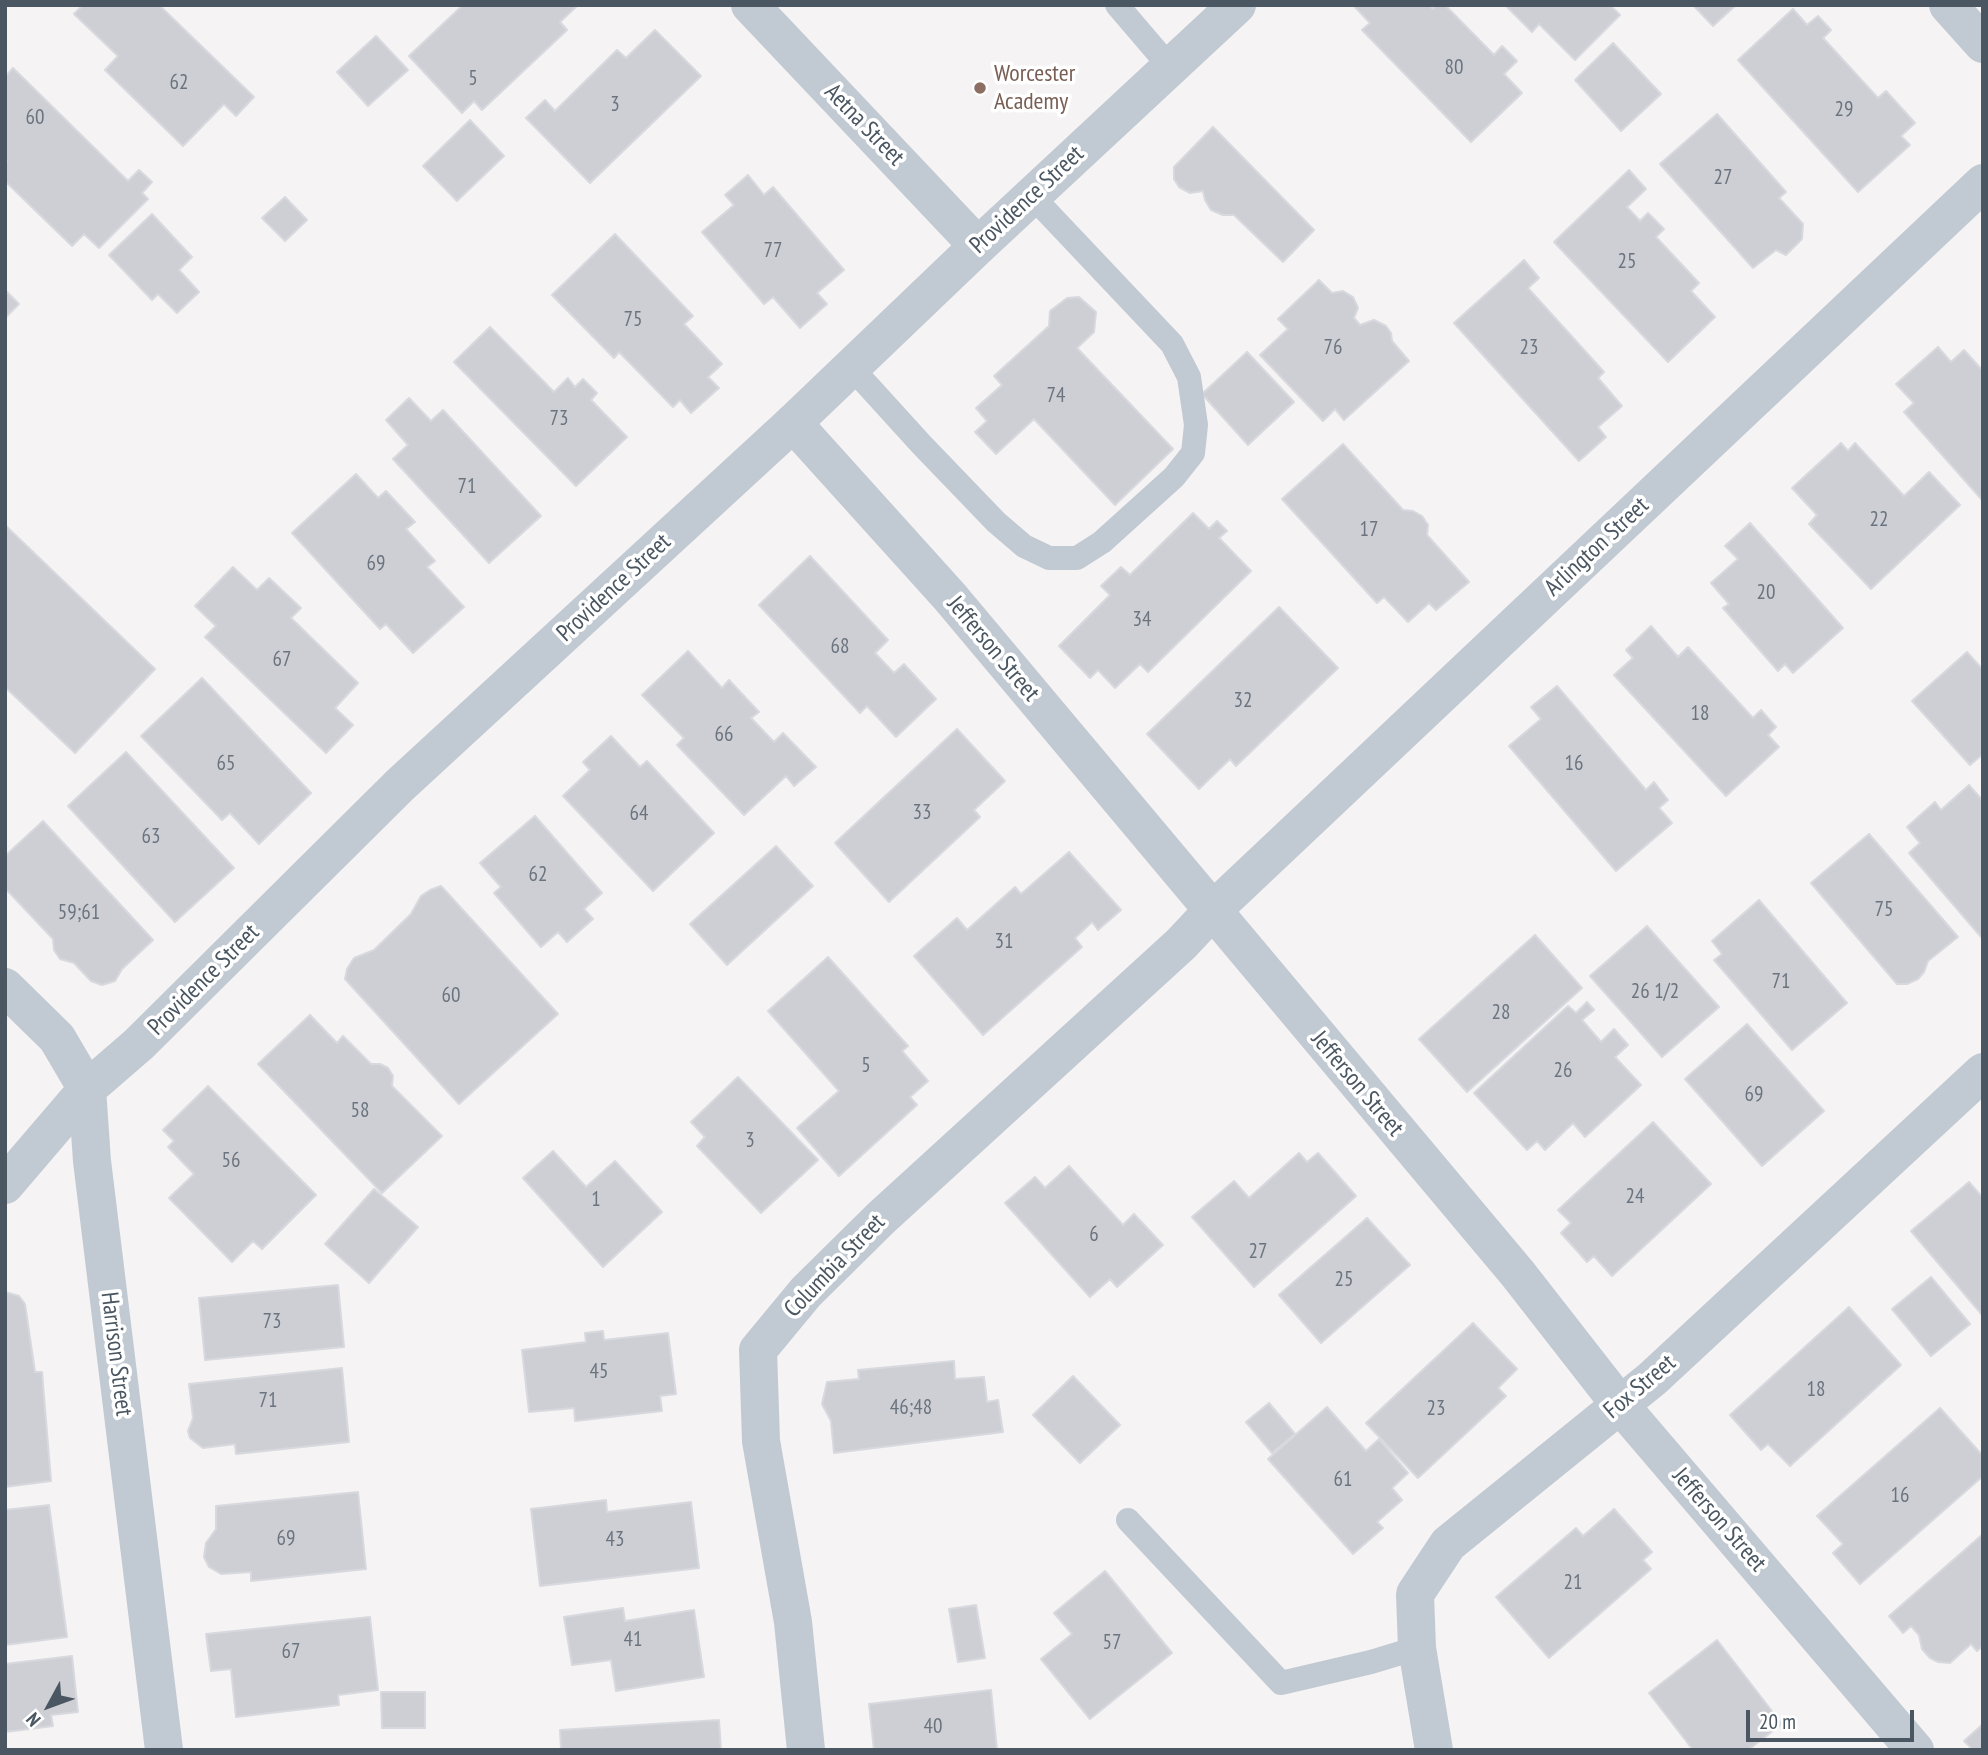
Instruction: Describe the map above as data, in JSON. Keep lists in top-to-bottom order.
{
  "streets": {
    "street": [
      "Aetna Street",
      "Providence Street",
      "Arlington Street",
      "Jefferson Street",
      "Columbia Street",
      "Harrison Street",
      "Fox Street"
    ]
  },
  "crossings": [
    ["Aetna Street", "Providence Street"],
    ["Providence Street", "Jefferson Street"],
    ["Providence Street", "Harrison Street"],
    ["Arlington Street", "Jefferson Street"],
    ["Arlington Street", "Columbia Street"],
    ["Jefferson Street", "Columbia Street"],
    ["Jefferson Street", "Fox Street"]
  ],
  "places": ["Worcester Academy"],
  "house_numbers": [
    "80",
    "5",
    "62",
    "3",
    "29",
    "60",
    "27",
    "77",
    "25",
    "75",
    "76",
    "23",
    "74",
    "73",
    "71",
    "22",
    "17",
    "69",
    "20",
    "34",
    "68",
    "67",
    "32",
    "18",
    "66",
    "65",
    "16",
    "33",
    "64",
    "63",
    "62",
    "75",
    "59;61",
    "31",
    "71",
    "26 1/2",
    "60",
    "28",
    "5",
    "26",
    "69",
    "58",
    "3",
    "56",
    "24",
    "1",
    "6",
    "27",
    "25",
    "73",
    "45",
    "18",
    "71",
    "46;48",
    "23",
    "61",
    "16",
    "69",
    "43",
    "21",
    "41",
    "57",
    "67",
    "40"
  ],
  "scale_bar": "20 m",
  "north": "bottom left"
}
